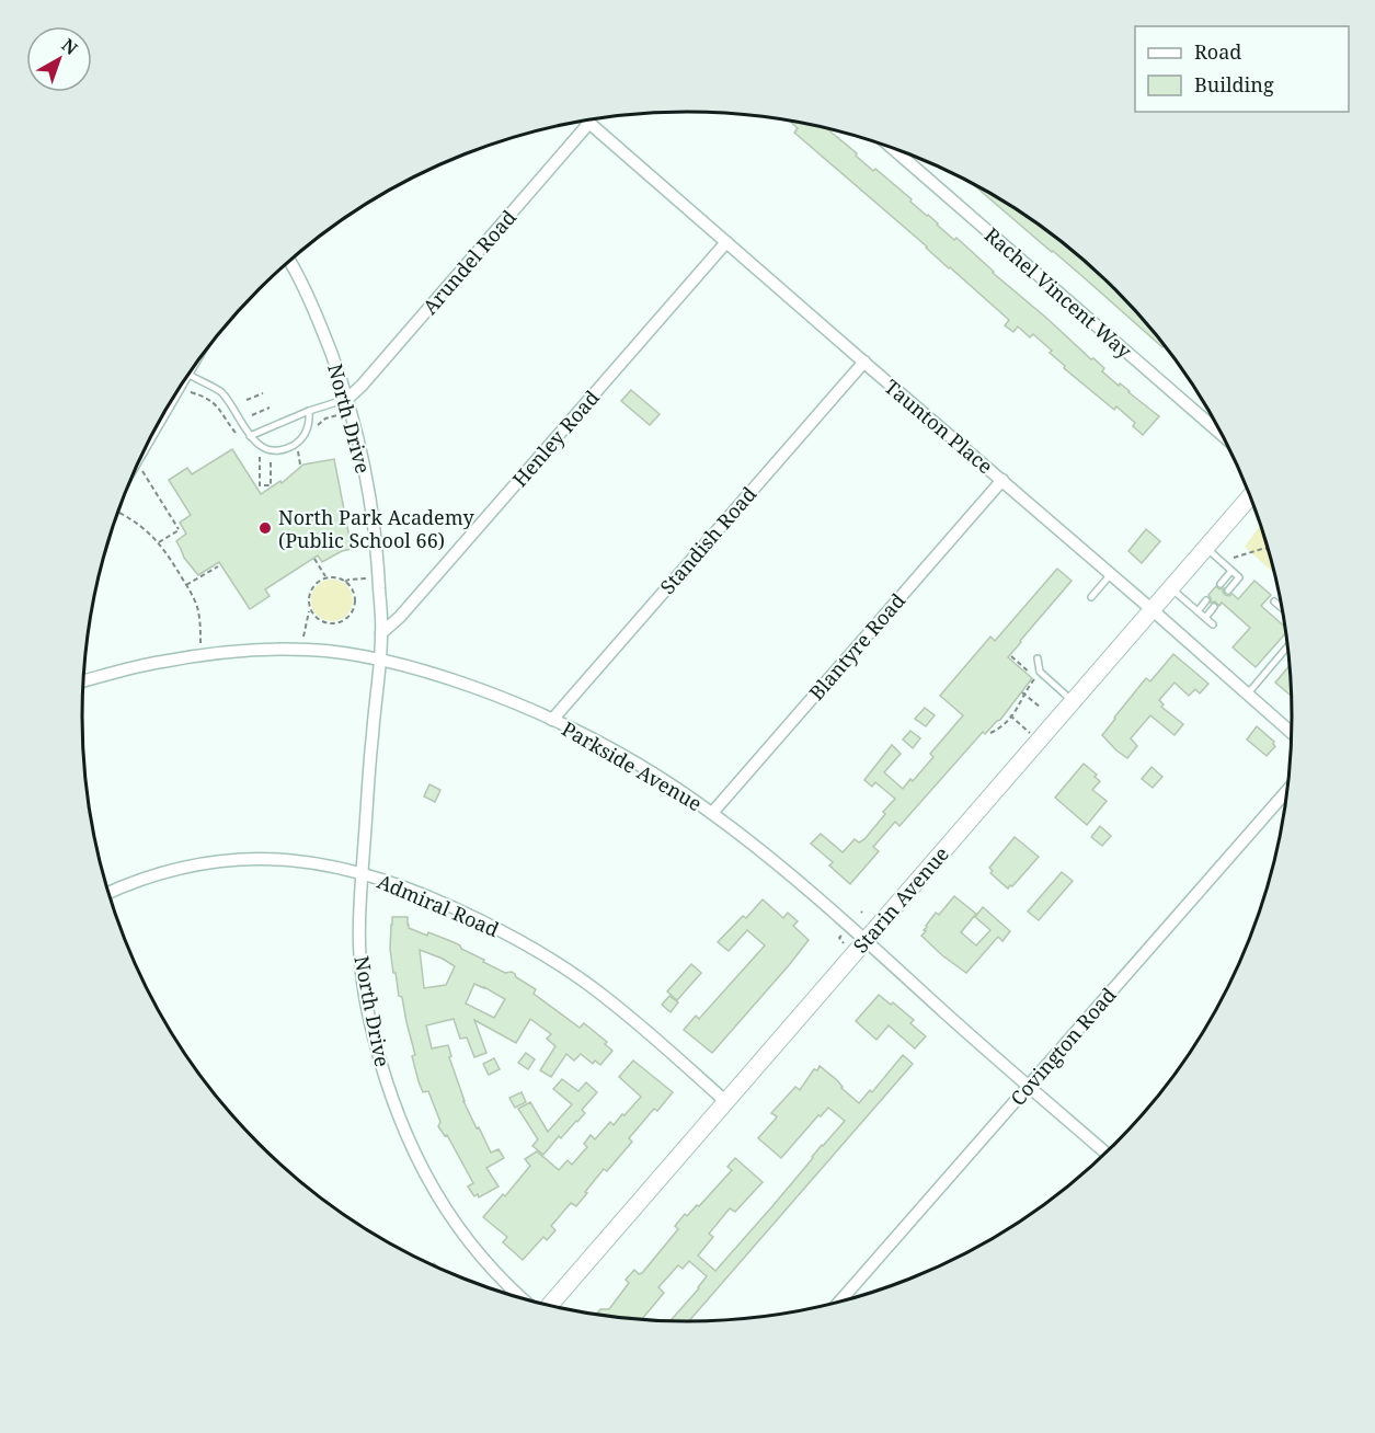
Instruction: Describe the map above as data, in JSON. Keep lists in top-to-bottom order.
{
  "streets": {
    "street": [
      "Arundel Road",
      "Rachel Vincent Way",
      "North Drive",
      "Taunton Place",
      "Henley Road",
      "Standish Road",
      "Blantyre Road",
      "Parkside Avenue",
      "Starin Avenue",
      "Admiral Road",
      "Covington Road"
    ]
  },
  "crossings": [
    ["Arundel Road", "North Drive"],
    ["Arundel Road", "Taunton Place"],
    ["North Drive", "Henley Road"],
    ["North Drive", "Parkside Avenue"],
    ["North Drive", "Admiral Road"],
    ["Taunton Place", "Henley Road"],
    ["Taunton Place", "Standish Road"],
    ["Taunton Place", "Blantyre Road"],
    ["Taunton Place", "Starin Avenue"],
    ["Standish Road", "Parkside Avenue"],
    ["Blantyre Road", "Parkside Avenue"],
    ["Parkside Avenue", "Starin Avenue"],
    ["Parkside Avenue", "Covington Road"],
    ["Starin Avenue", "Admiral Road"]
  ],
  "places": ["North Park Academy (Public School 66)"],
  "legend": ["Road", "Building"],
  "north": "top right"
}
